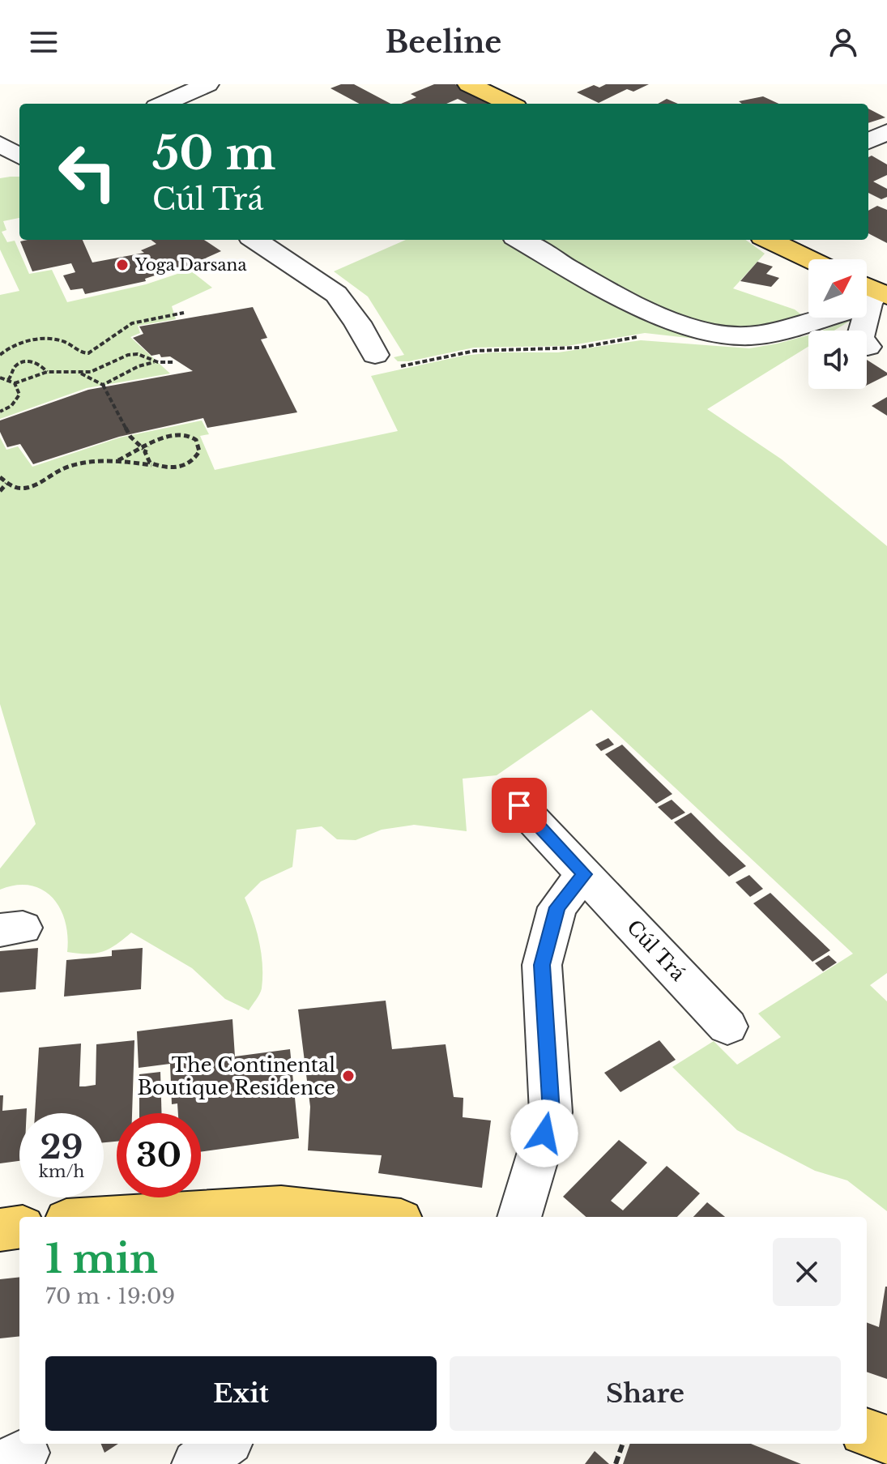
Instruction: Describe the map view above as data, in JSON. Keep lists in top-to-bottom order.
{
  "streets": {
    "street": ["Cúl Trá"]
  },
  "places": ["Yoga Darsana", "The Continental Boutique Residence"],
  "north": "top right",
  "page": {
    "header": "Beeline",
    "turn": ["50 m", "Cúl Trá"],
    "speed": "29 km/h",
    "limit": "30",
    "heading": ["1 min", "70 m · 19:09"],
    "buttons": ["Exit", "Share"]
  }
}
